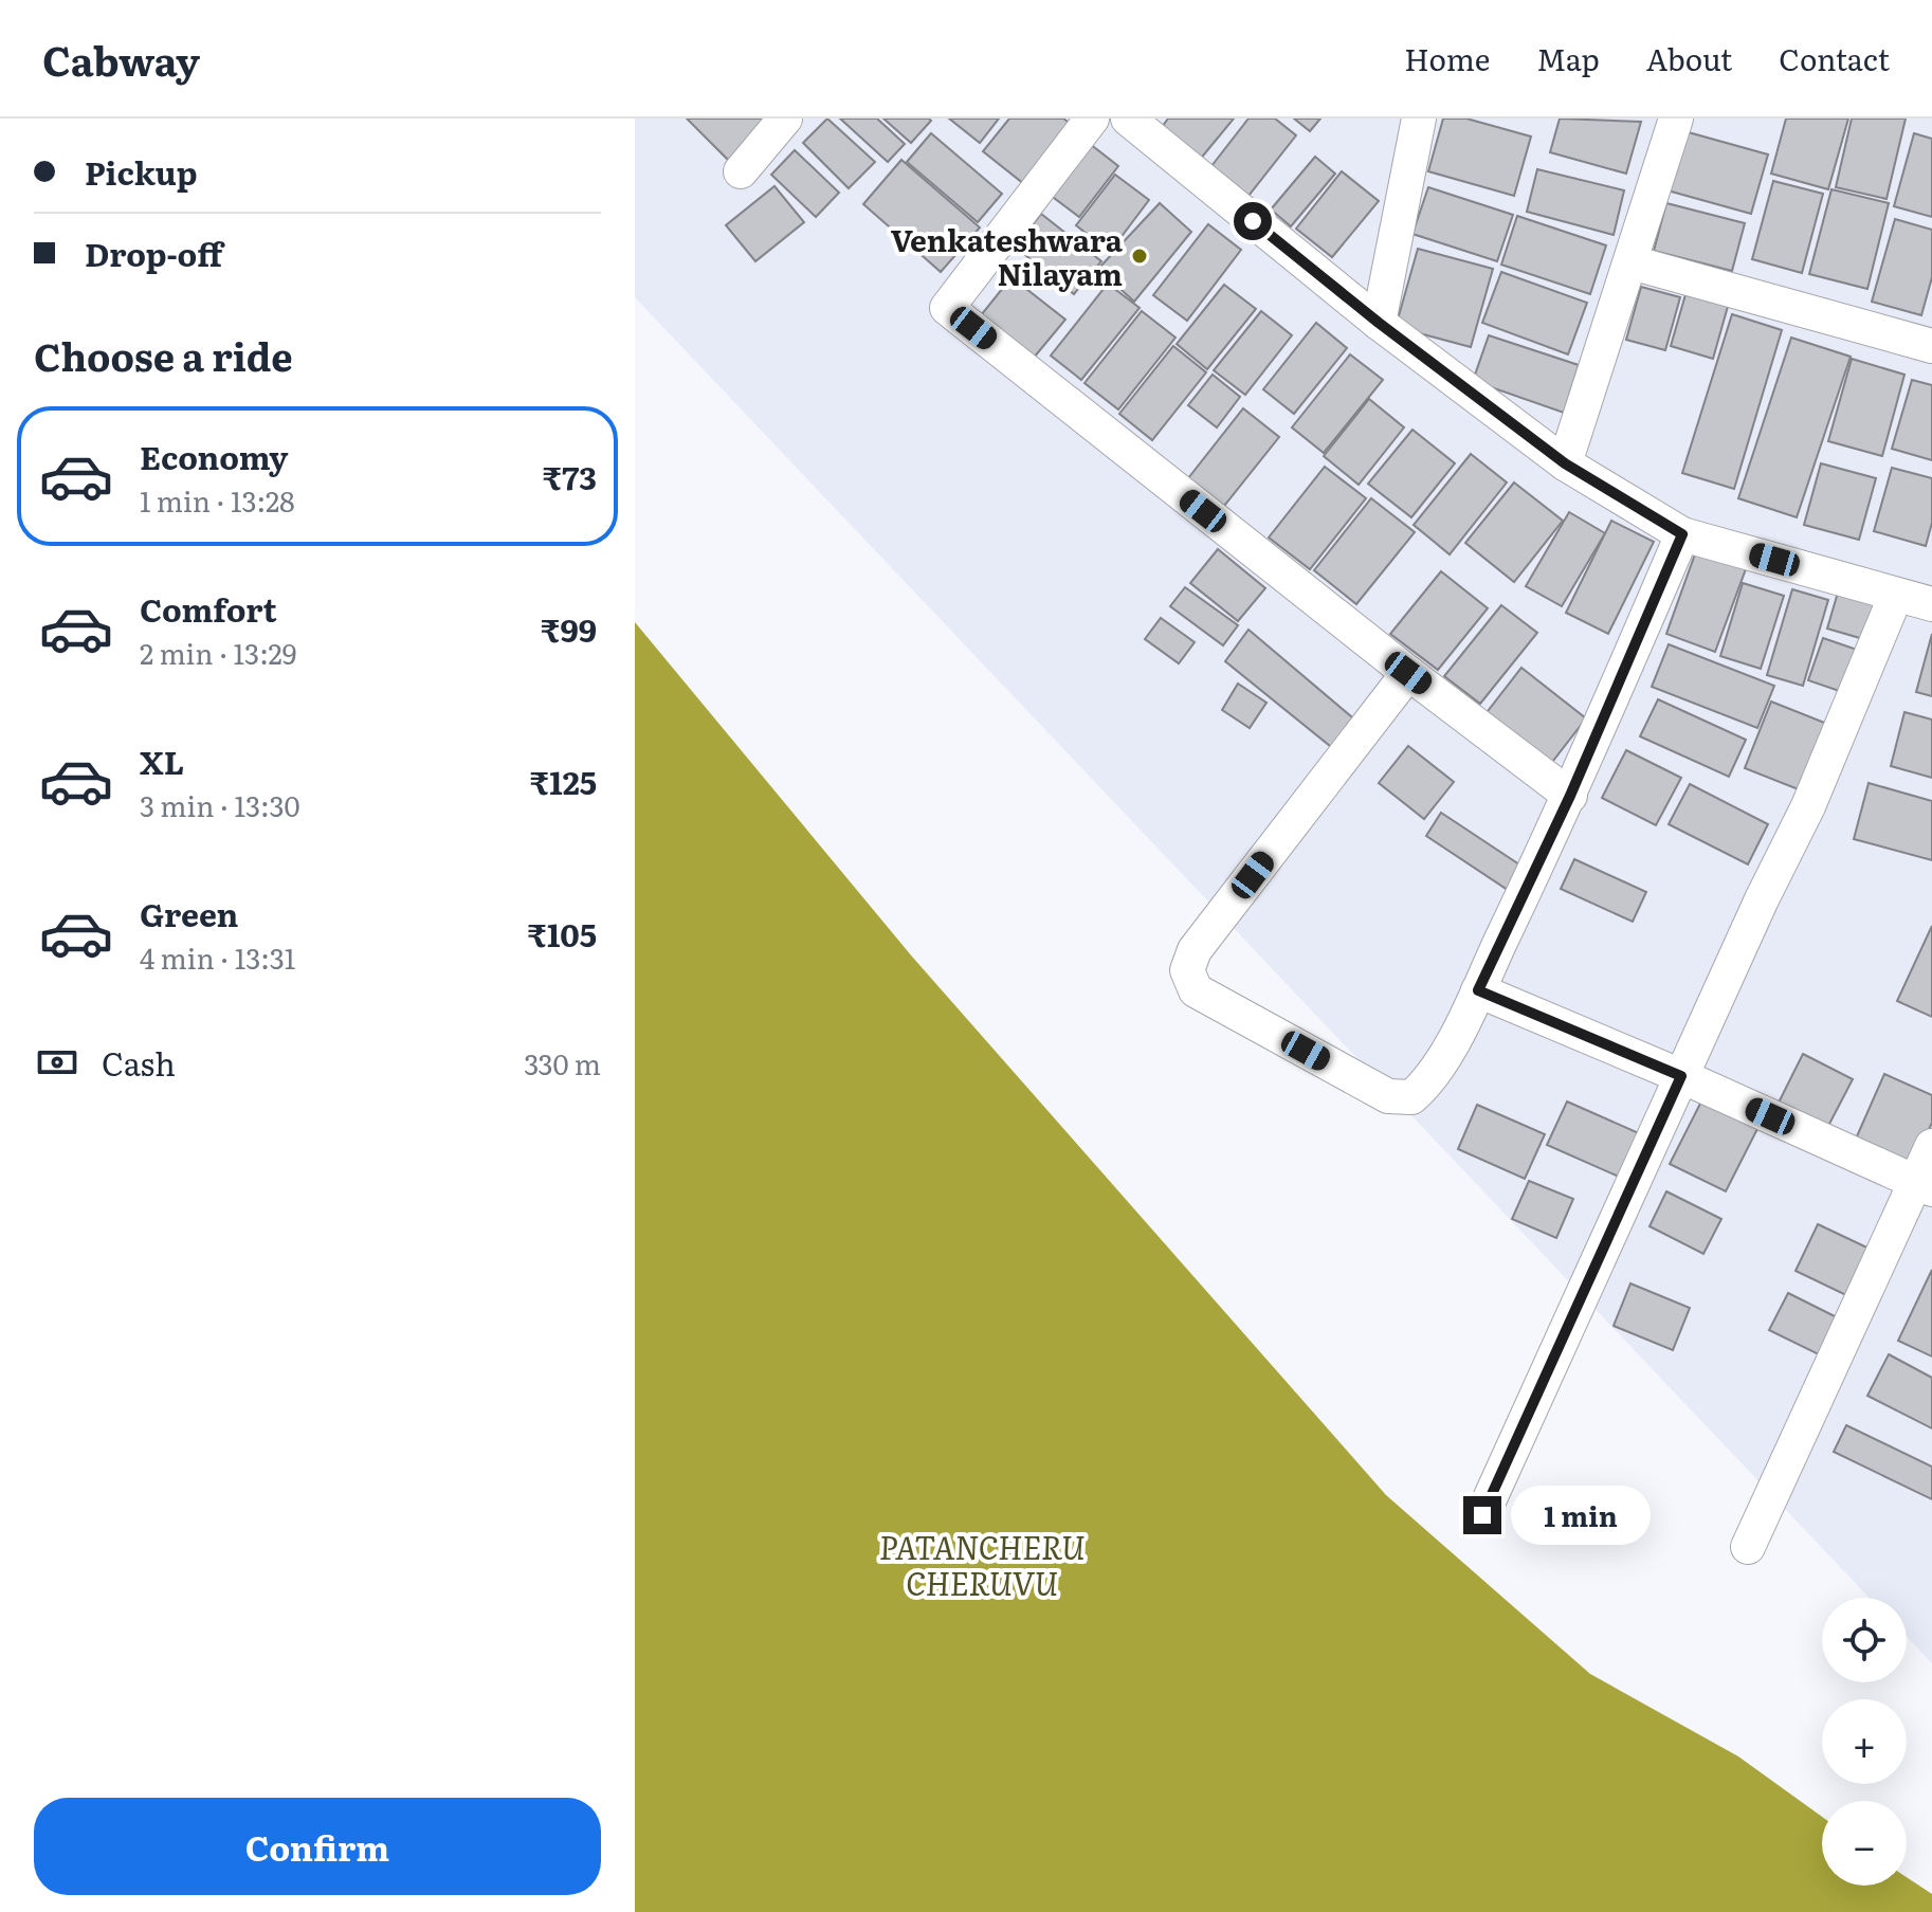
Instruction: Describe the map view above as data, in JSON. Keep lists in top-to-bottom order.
{
  "water": ["PATANCHERU CHERUVU"],
  "places": ["Venkateshwara Nilayam"],
  "page": {
    "header": "Cabway",
    "nav": [
      "Home",
      "Map",
      "About",
      "Contact"
    ],
    "banner": ["Pickup", "Drop-off"],
    "heading": "Choose a ride",
    "list": [
      {
        "name": "Economy",
        "note": "1 min · 13:28",
        "value": "₹73"
      },
      {
        "name": "Comfort",
        "note": "2 min · 13:29",
        "value": "₹99"
      },
      {
        "name": "XL",
        "note": "3 min · 13:30",
        "value": "₹125"
      },
      {
        "name": "Green",
        "note": "4 min · 13:31",
        "value": "₹105"
      }
    ],
    "pay": ["Cash", "330 m"],
    "bubble": "1 min",
    "map_buttons": ["+", "−"],
    "buttons": "Confirm"
  }
}
